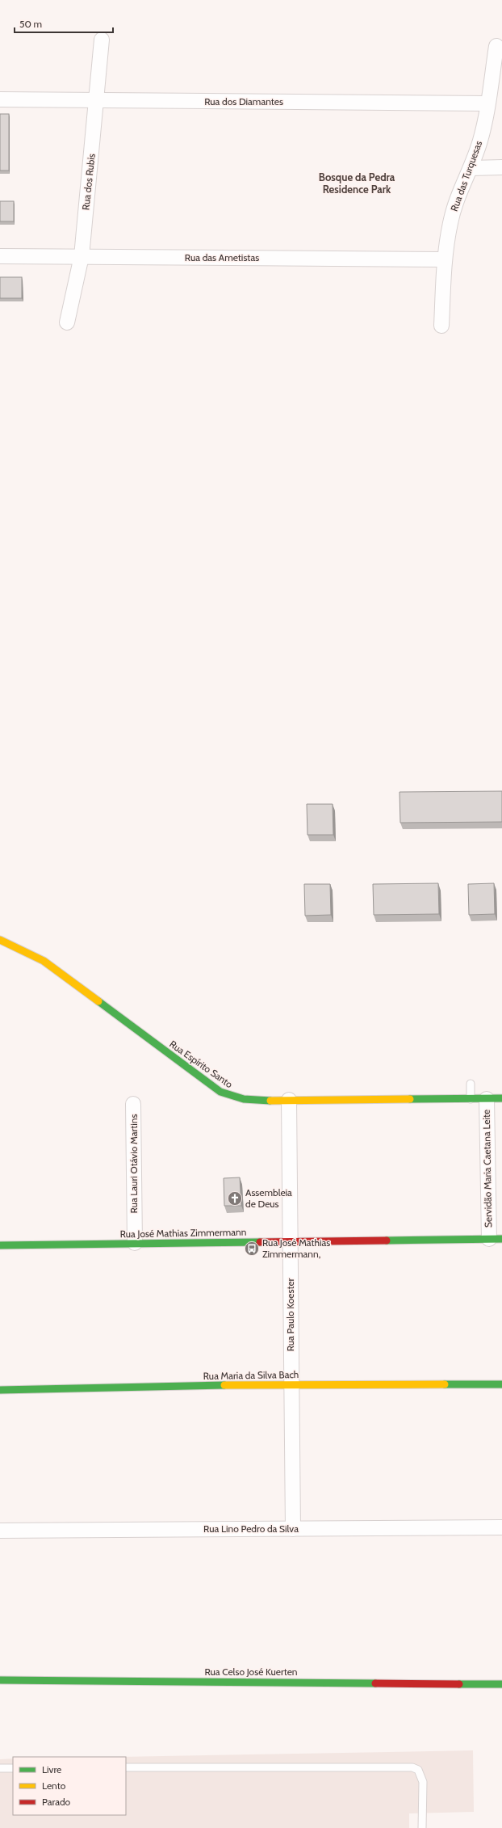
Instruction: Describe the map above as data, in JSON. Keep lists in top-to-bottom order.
{
  "streets": {
    "street": [
      "Rua dos Diamantes",
      "Rua das Turquesas",
      "Rua dos Rubis",
      "Rua das Ametistas",
      "Rua Espírito Santo",
      "Rua Lauri Otávio Martins",
      "Servidão Maria Caetana Leite",
      "Rua José Mathias Zimmermann",
      "Rua Paulo Koester",
      "Rua Maria da Silva Bach",
      "Rua Lino Pedro da Silva",
      "Rua Celso José Kuerten"
    ]
  },
  "crossings": [
    ["Rua dos Diamantes", "Rua das Turquesas"],
    ["Rua dos Diamantes", "Rua dos Rubis"],
    ["Rua das Turquesas", "Rua das Ametistas"],
    ["Rua dos Rubis", "Rua das Ametistas"],
    ["Rua Espírito Santo", "Servidão Maria Caetana Leite"],
    ["Rua Espírito Santo", "Rua Paulo Koester"],
    ["Rua Lauri Otávio Martins", "Rua José Mathias Zimmermann"],
    ["Servidão Maria Caetana Leite", "Rua José Mathias Zimmermann"],
    ["Rua José Mathias Zimmermann", "Rua Paulo Koester"],
    ["Rua Paulo Koester", "Rua Maria da Silva Bach"],
    ["Rua Paulo Koester", "Rua Lino Pedro da Silva"]
  ],
  "districts": ["Bosque da Pedra Residence Park"],
  "places": {
    "church": ["Assembleia de Deus"],
    "bus stop": ["Rua José Mathias Zimmermann,"]
  },
  "legend": ["Livre", "Lento", "Parado"],
  "scale_bar": "50 m"
}
